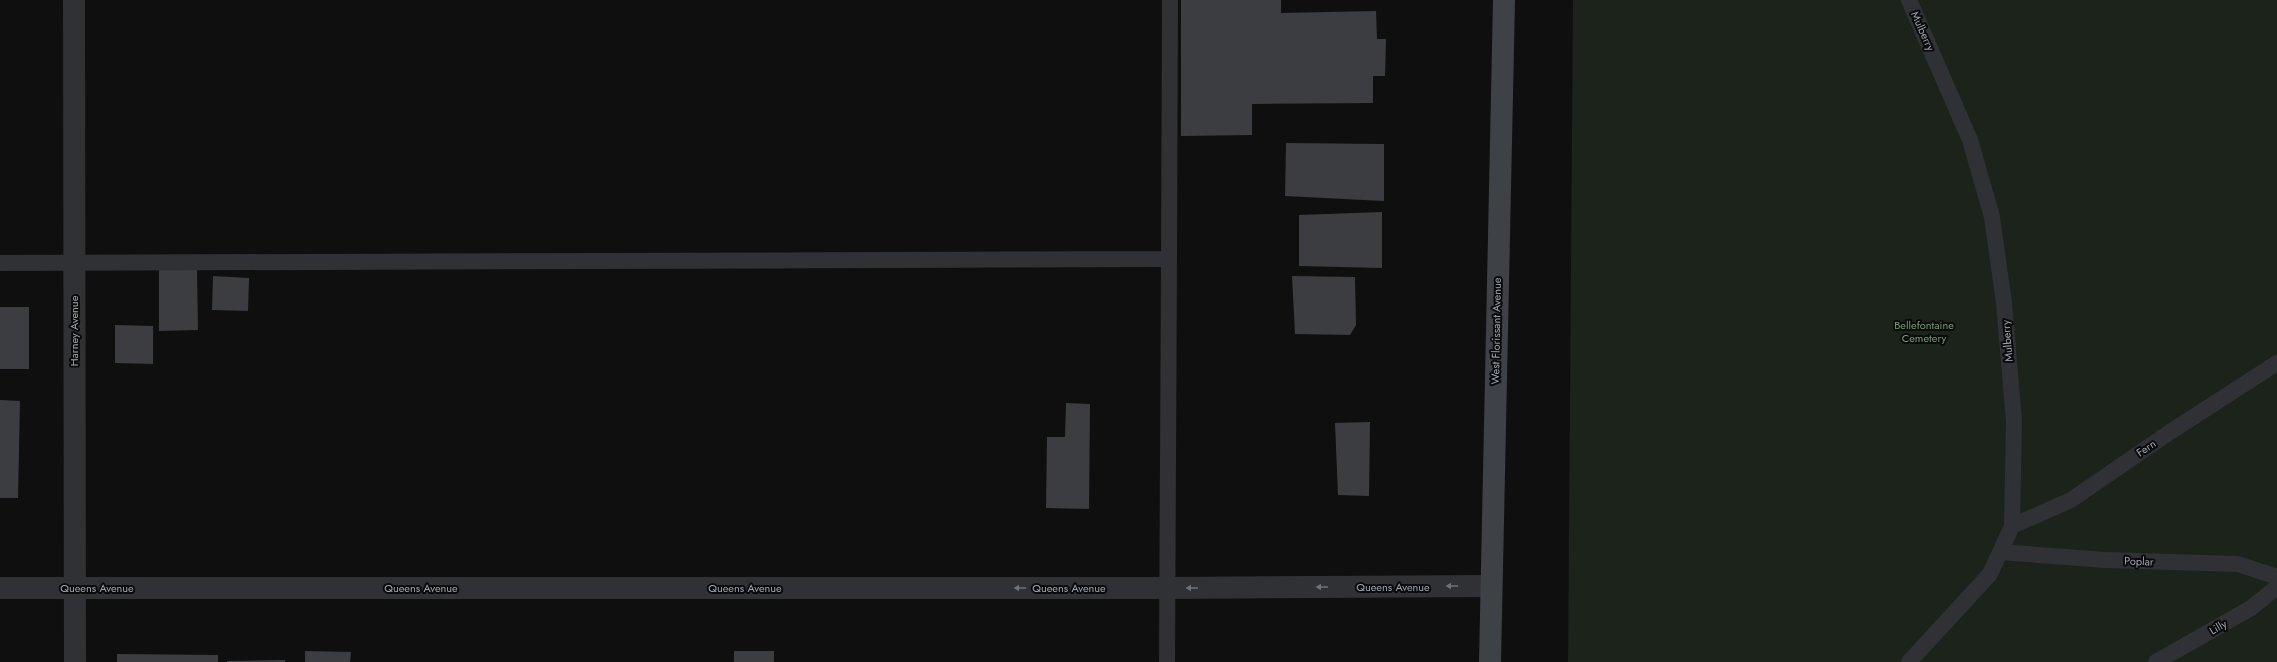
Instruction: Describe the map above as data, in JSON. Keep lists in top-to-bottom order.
{
  "streets": {
    "main road": ["West Florissant Avenue"],
    "street": ["Harney Avenue", "Queens Avenue"],
    "lane": [
      "Mulberry",
      "Fern",
      "Poplar",
      "Lilly"
    ]
  },
  "crossings": [
    ["Mulberry", "Fern"],
    ["Mulberry", "Poplar"],
    ["Harney Avenue", "Queens Avenue"],
    ["West Florissant Avenue", "Queens Avenue"]
  ],
  "one_way": ["Queens Avenue"],
  "parks": ["Bellefontaine Cemetery"]
}
